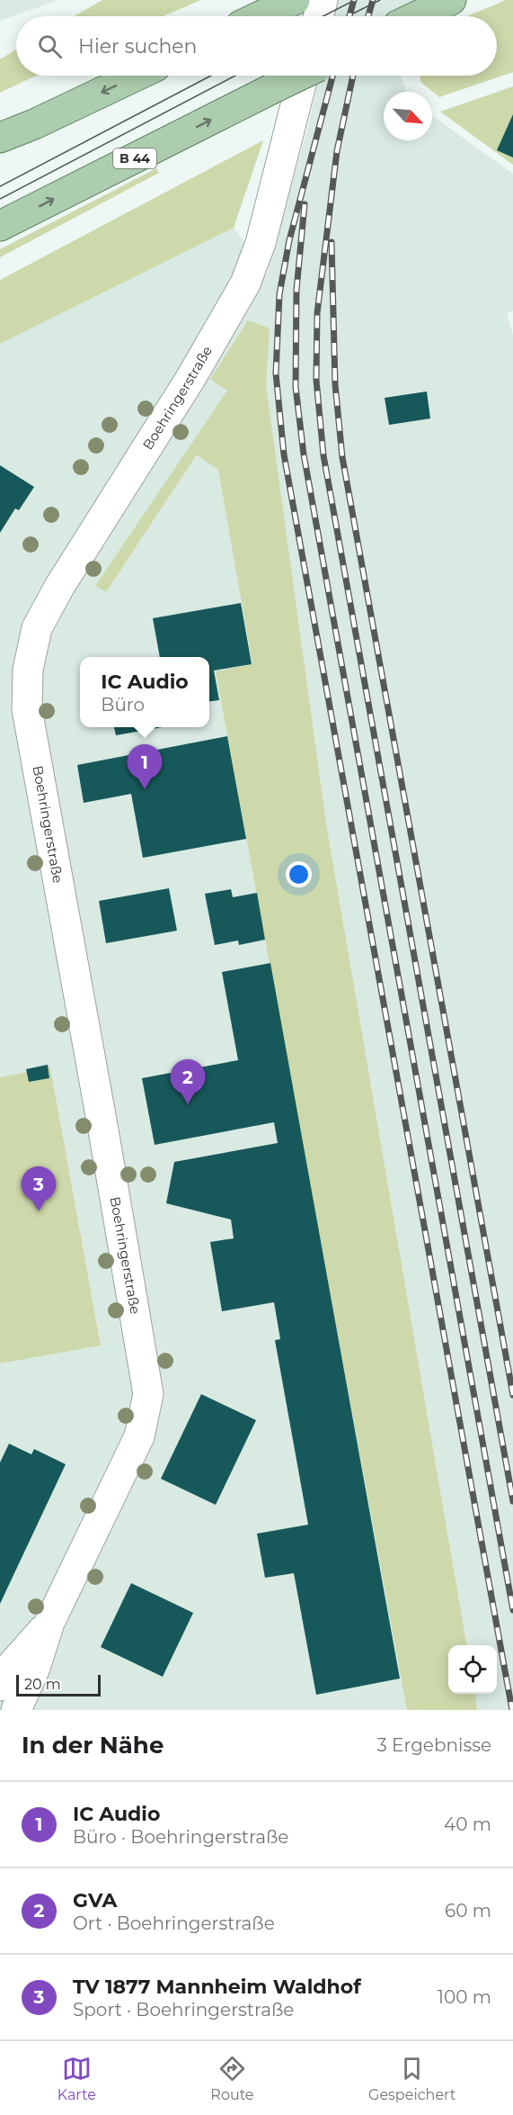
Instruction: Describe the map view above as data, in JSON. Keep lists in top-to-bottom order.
{
  "streets": {
    "main road": ["B 44"],
    "street": ["Boehringerstraße"]
  },
  "scale_bar": "20 m",
  "north": "bottom right",
  "page": {
    "search": "Hier suchen",
    "popup": ["IC Audio", "Büro"],
    "pins": ["1", "2", "3"],
    "scale": "20 m",
    "heading": ["In der Nähe", "3 Ergebnisse"],
    "list": [
      {
        "mark": "1",
        "name": "IC Audio",
        "note": "Büro · Boehringerstraße",
        "value": "40 m"
      },
      {
        "mark": "2",
        "name": "GVA",
        "note": "Ort · Boehringerstraße",
        "value": "60 m"
      },
      {
        "mark": "3",
        "name": "TV 1877 Mannheim Waldhof",
        "note": "Sport · Boehringerstraße",
        "value": "100 m"
      }
    ],
    "nav": ["Karte", "Route", "Gespeichert"]
  }
}
